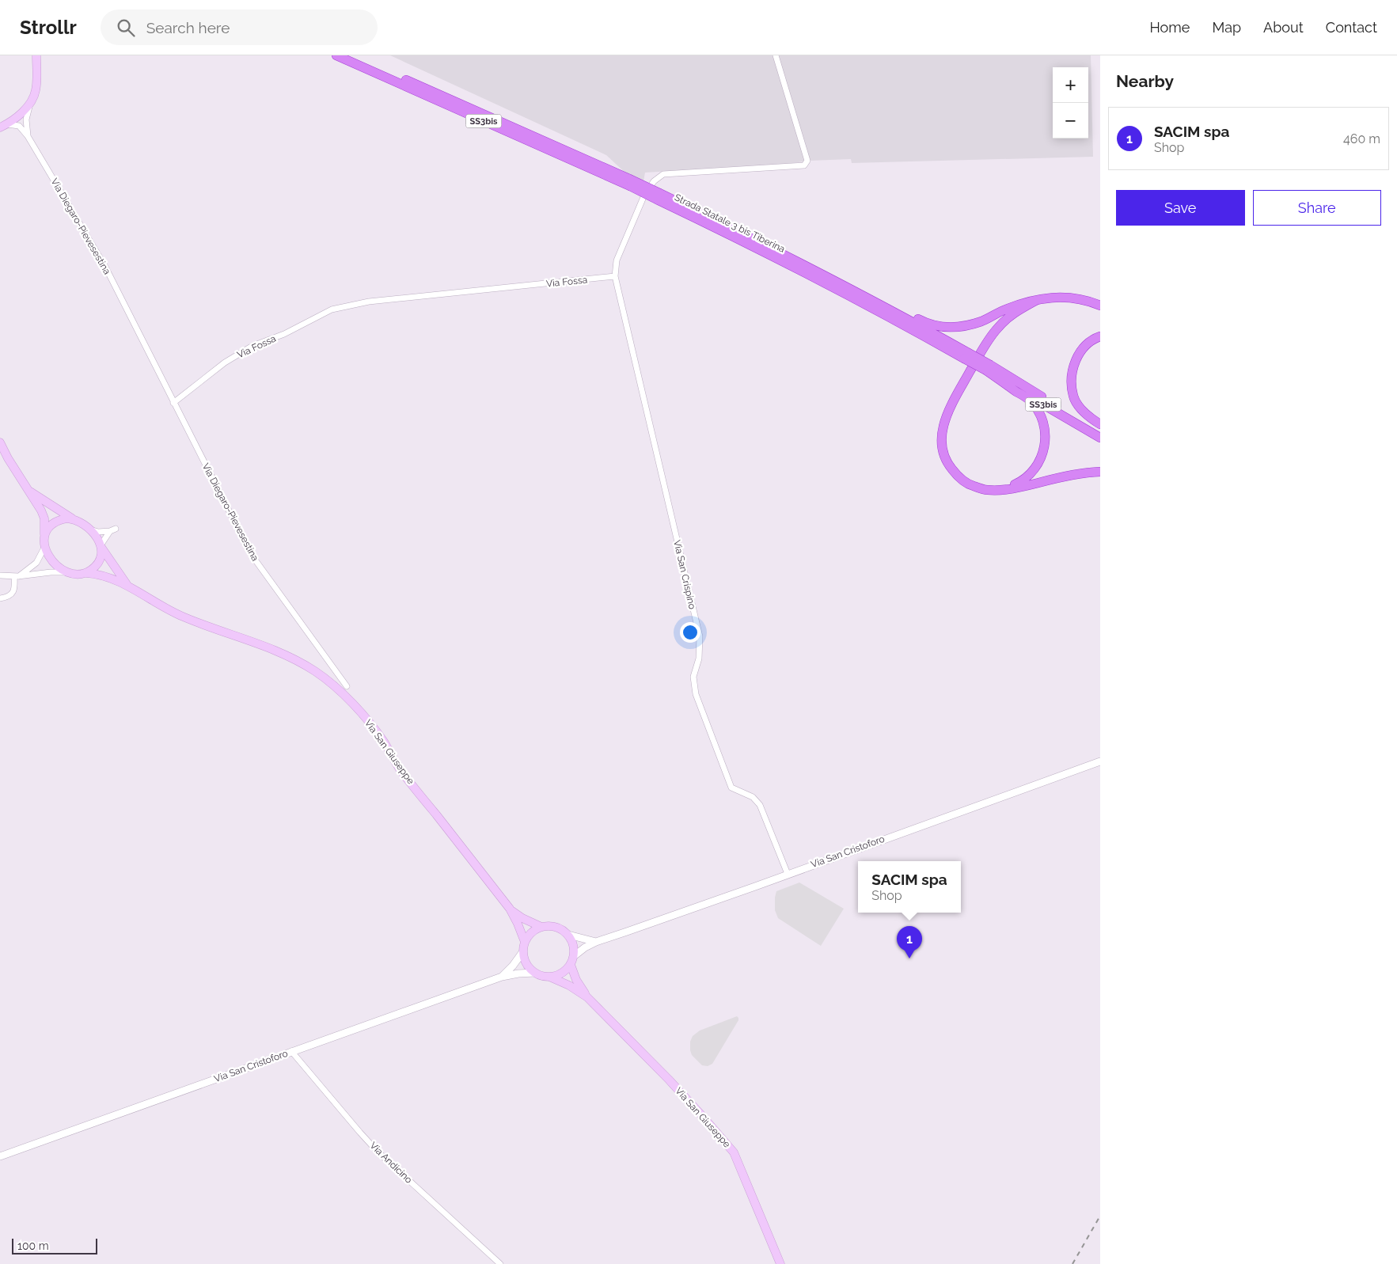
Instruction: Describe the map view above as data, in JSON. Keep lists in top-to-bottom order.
{
  "streets": {
    "highway": ["SS3bis", "Strada Statale 3 bis Tiberina"],
    "main road": ["Via San Giuseppe"],
    "street": [
      "Via Diegaro-Pievesestina",
      "Via Fossa",
      "Via San Crispino",
      "Via San Cristoforo",
      "Via Andicino"
    ]
  },
  "crossings": [
    ["Via Diegaro-Pievesestina", "Via Fossa"],
    ["Via Fossa", "Via San Crispino"],
    ["Via San Crispino", "Via San Cristoforo"],
    ["Via San Giuseppe", "Via San Cristoforo"],
    ["Via San Cristoforo", "Via Andicino"]
  ],
  "scale_bar": "100 m",
  "page": {
    "header": "Strollr",
    "search": "Search here",
    "nav": [
      "Home",
      "Map",
      "About",
      "Contact"
    ],
    "heading": "Nearby",
    "map_buttons": ["+", "−"],
    "list": [
      {
        "mark": "1",
        "name": "SACIM spa",
        "note": "Shop",
        "value": "460 m"
      }
    ],
    "buttons": ["Save", "Share"],
    "popup": ["SACIM spa", "Shop"],
    "pins": "1",
    "scale": "100 m"
  }
}
